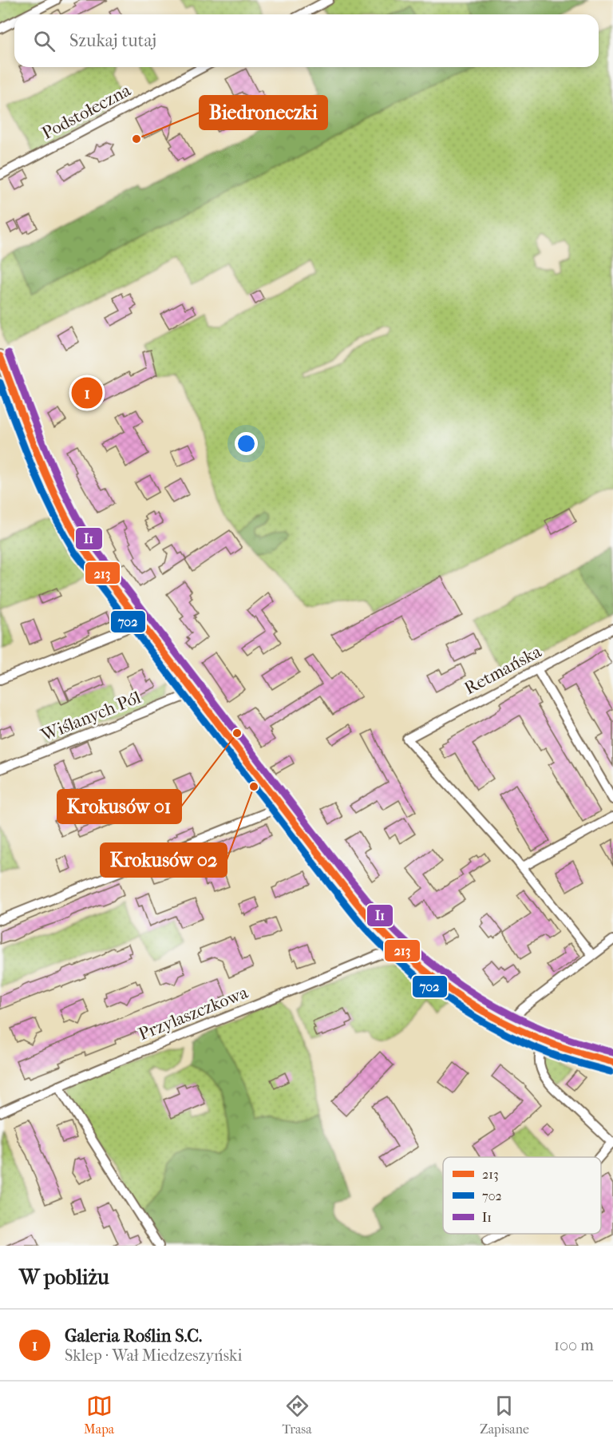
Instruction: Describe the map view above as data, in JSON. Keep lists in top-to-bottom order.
{
  "streets": {
    "street": [
      "Podstołeczna",
      "Retmańska",
      "Wiślanych Pól",
      "Przylaszczkowa"
    ]
  },
  "places": ["Biedroneczki", "Krokusów 01", "Krokusów 02"],
  "lines": ["transit line I1", "transit line 213", "transit line 702"],
  "legend": ["213", "702", "I1"],
  "page": {
    "search": "Szukaj tutaj",
    "pins": "1",
    "heading": "W pobliżu",
    "list": [
      {
        "mark": "1",
        "name": "Galeria Roślin S.C.",
        "note": "Sklep · Wał Miedzeszyński",
        "value": "100 m"
      }
    ],
    "nav": ["Mapa", "Trasa", "Zapisane"]
  }
}
